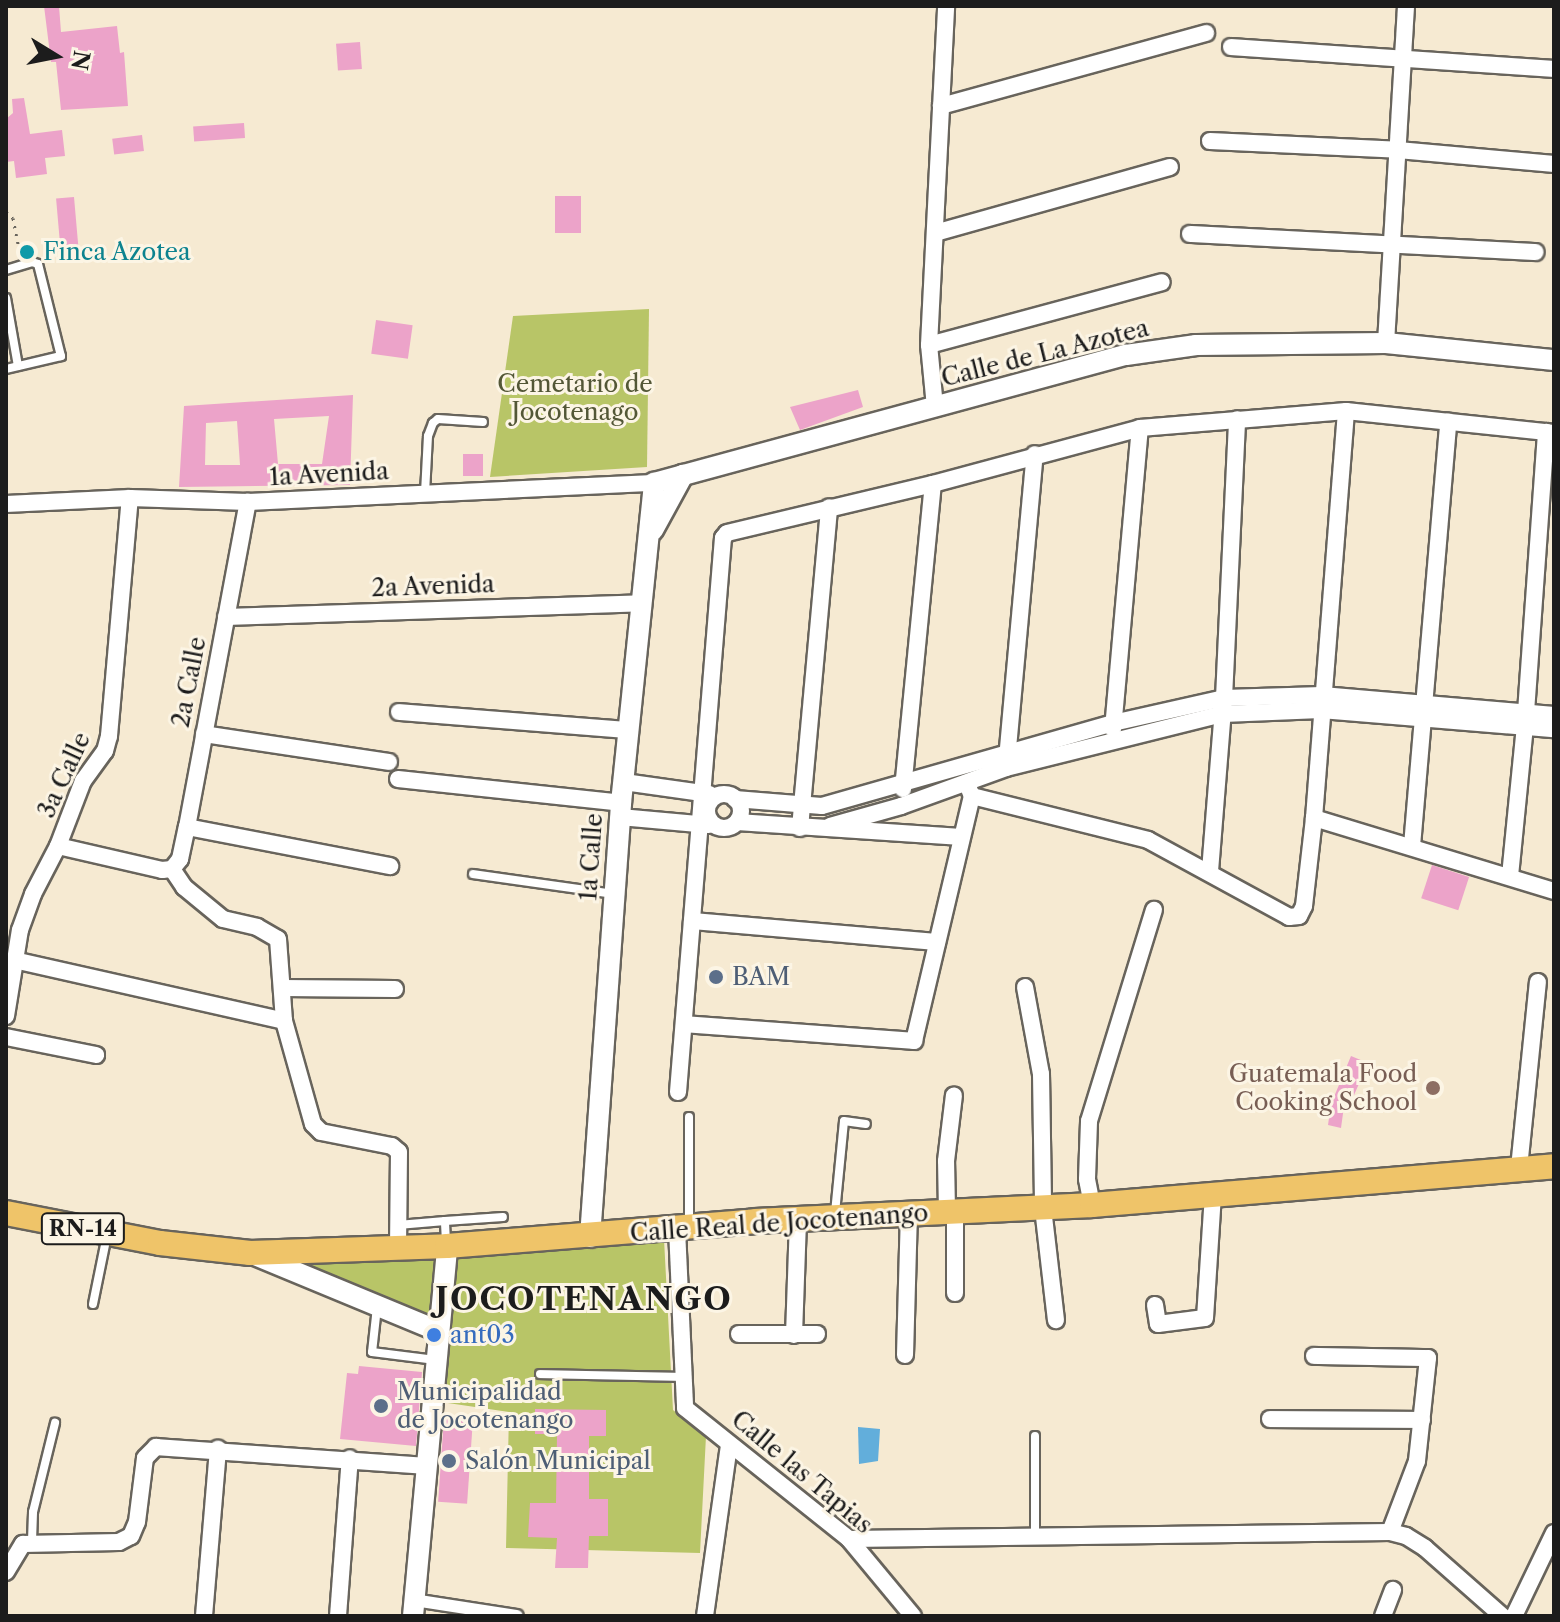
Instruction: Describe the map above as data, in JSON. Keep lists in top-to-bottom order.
{
  "streets": {
    "main road": ["Calle Real de Jocotenango", "RN-14"],
    "street": [
      "Calle de La Azotea",
      "1a Avenida",
      "2a Avenida",
      "2a Calle",
      "3a Calle",
      "1a Calle",
      "Calle las Tapias"
    ]
  },
  "crossings": [
    ["Calle de La Azotea", "1a Avenida"],
    ["Calle de La Azotea", "1a Calle"],
    ["1a Avenida", "2a Calle"],
    ["1a Avenida", "3a Calle"],
    ["1a Avenida", "1a Calle"],
    ["2a Avenida", "2a Calle"],
    ["2a Avenida", "1a Calle"],
    ["1a Calle", "Calle Real de Jocotenango"]
  ],
  "districts": ["JOCOTENANGO"],
  "parks": ["Cemetario de Jocotenago"],
  "places": [
    "Finca Azotea",
    "BAM",
    "Guatemala Food Cooking School",
    "ant03",
    "Municipalidad de Jocotenango",
    "Salón Municipal"
  ],
  "north": "right"
}
